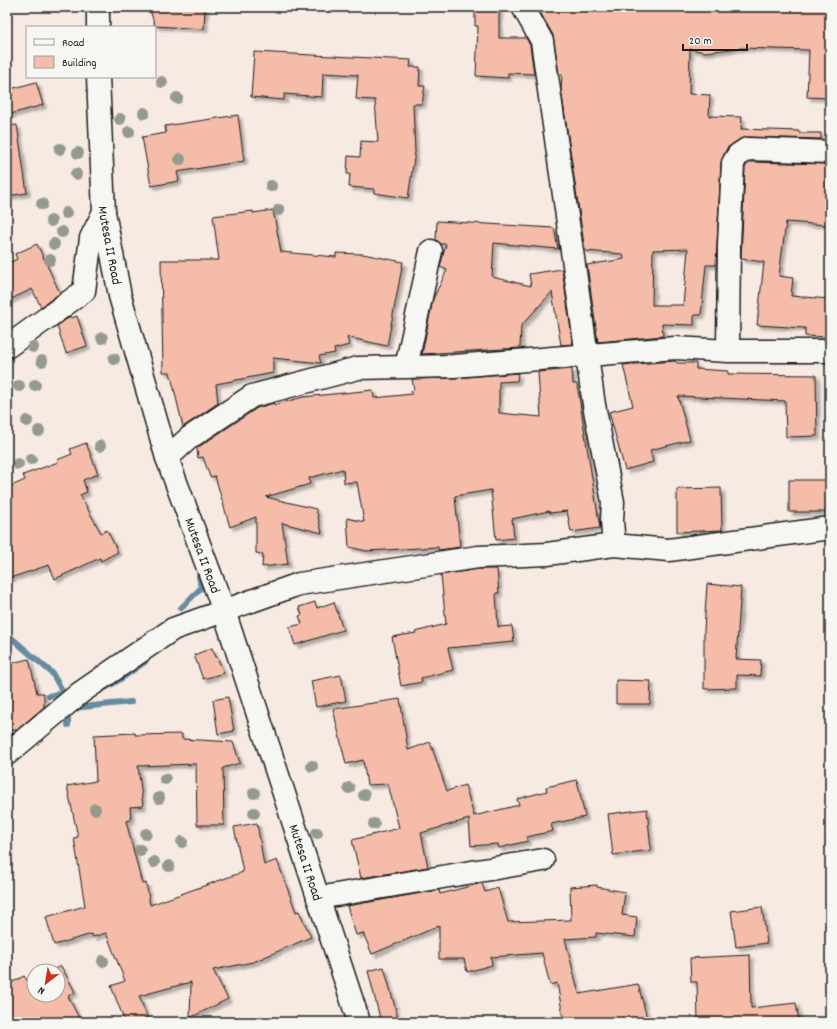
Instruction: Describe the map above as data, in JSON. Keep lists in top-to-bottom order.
{
  "streets": {
    "street": ["Mutesa II Road"]
  },
  "legend": ["Road", "Building"],
  "scale_bar": "20 m",
  "north": "bottom left"
}
